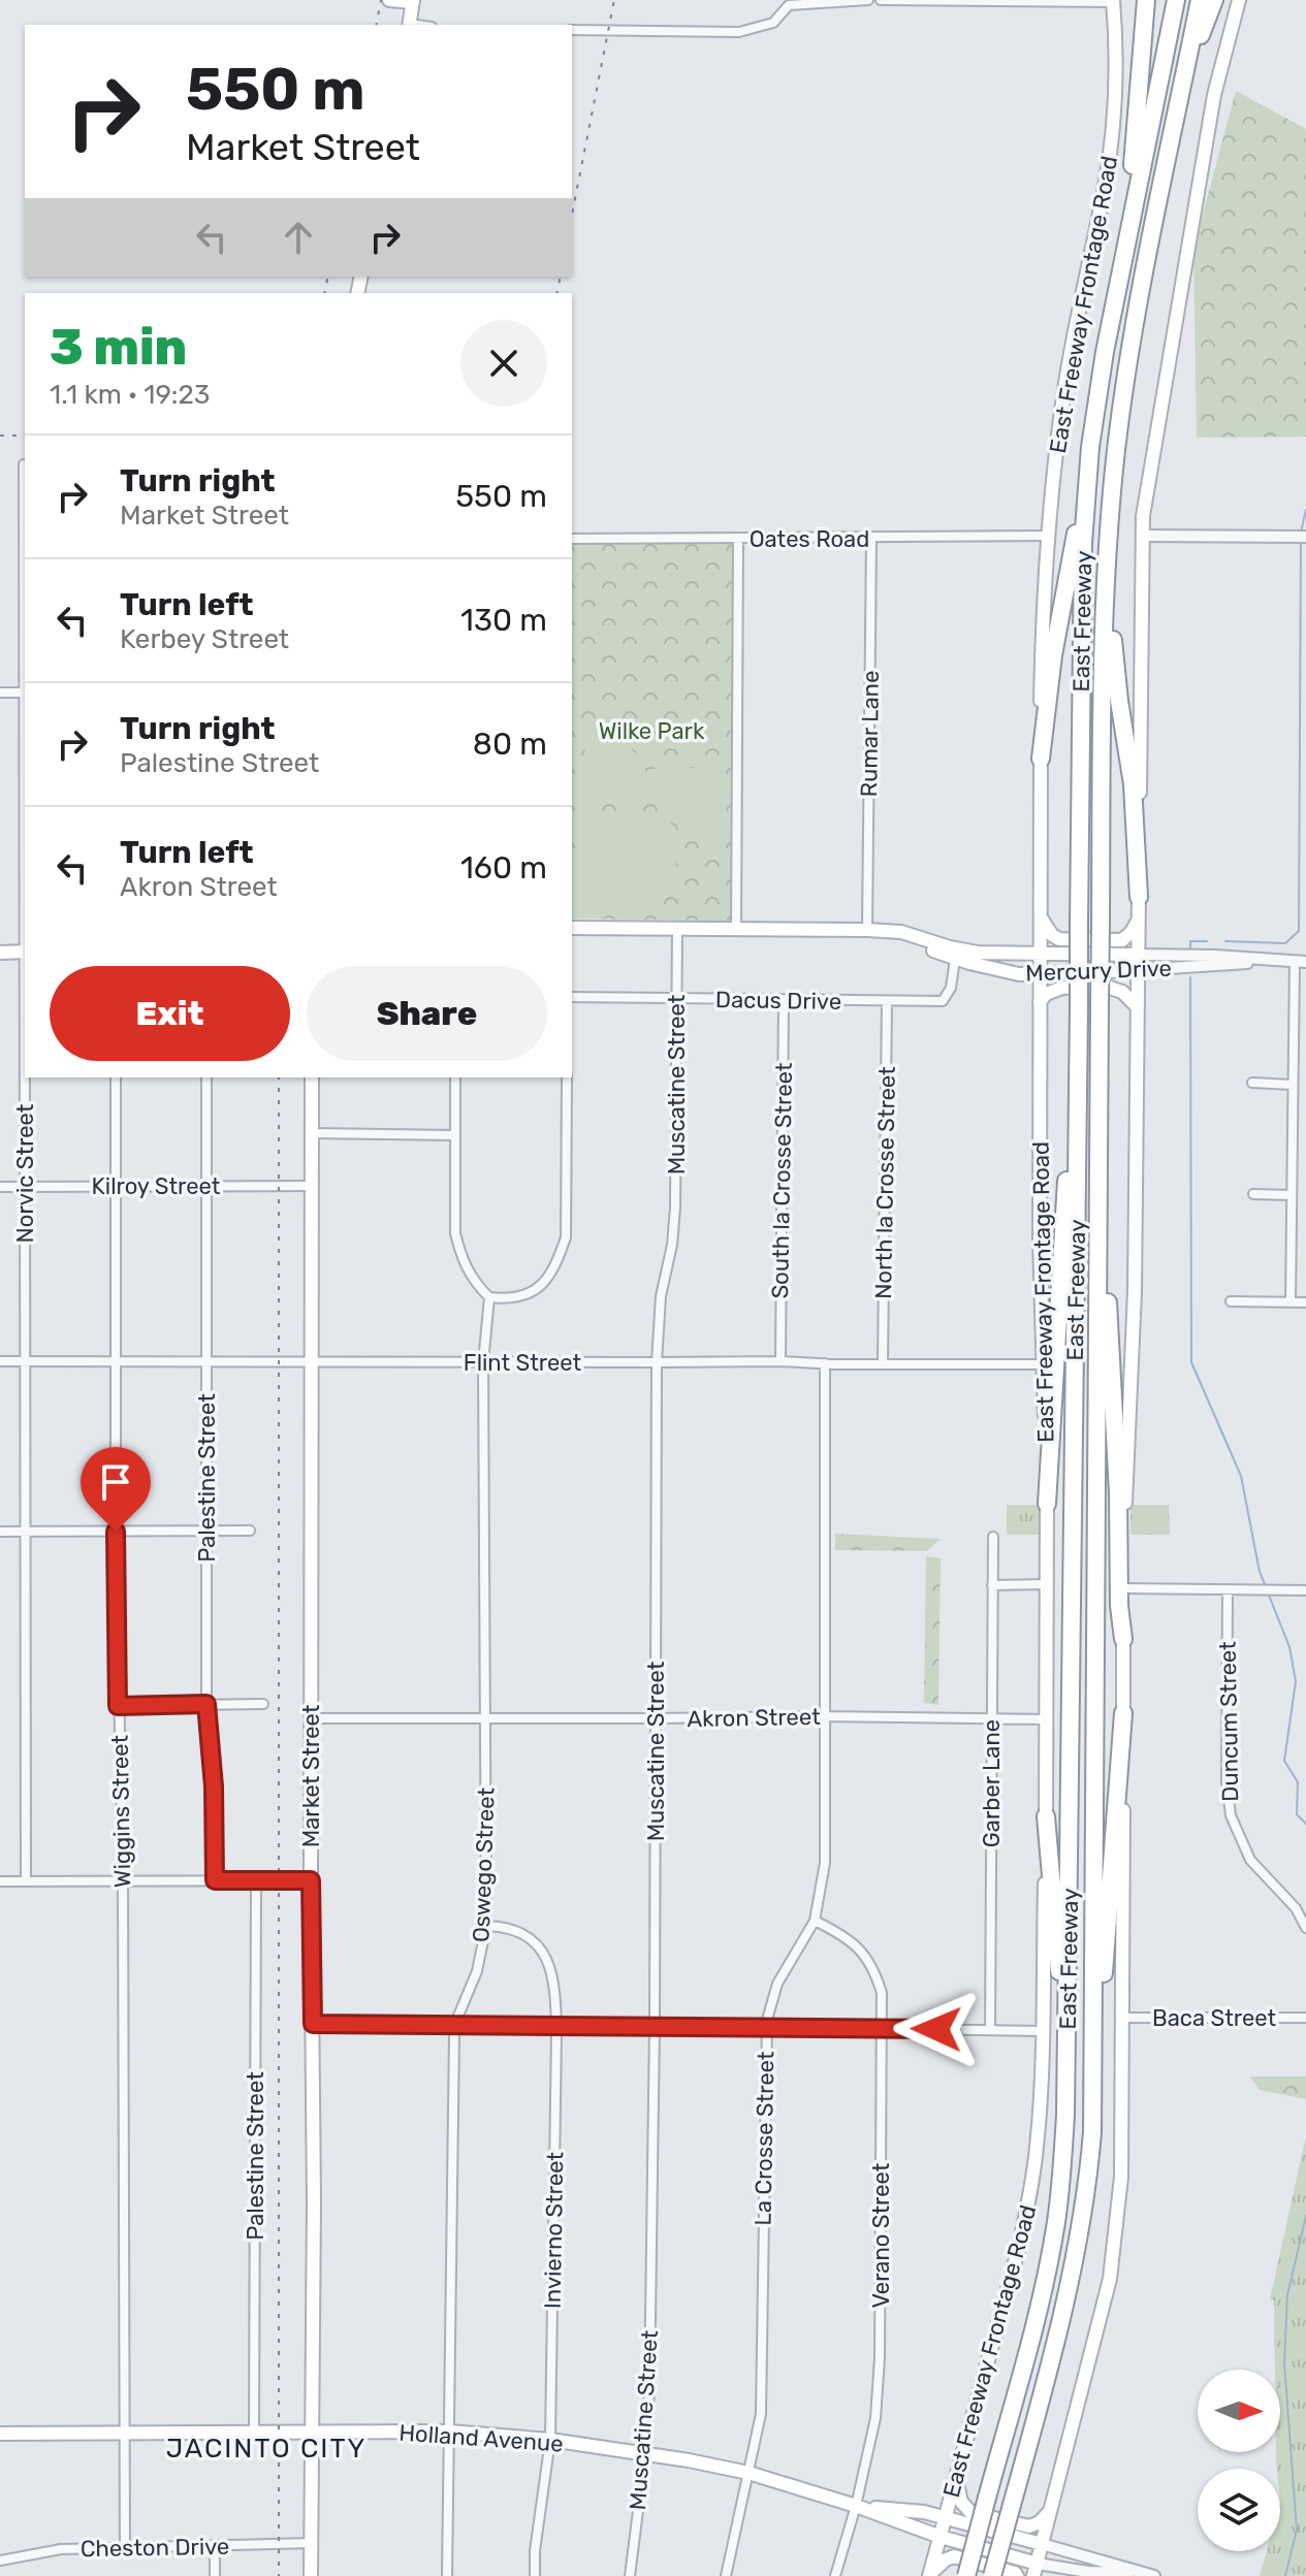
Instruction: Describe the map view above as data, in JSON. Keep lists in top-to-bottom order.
{
  "streets": {
    "highway": ["East Freeway"],
    "main road": [
      "East Freeway Frontage Road",
      "Mercury Drive",
      "Market Street",
      "Holland Avenue"
    ],
    "street": [
      "Oates Road",
      "Rumar Lane",
      "Dacus Drive",
      "Muscatine Street",
      "Norvic Street",
      "South la Crosse Street",
      "North la Crosse Street",
      "Kilroy Street",
      "Flint Street",
      "Palestine Street",
      "Akron Street",
      "Duncum Street",
      "Garber Lane",
      "Wiggins Street",
      "Oswego Street",
      "Baca Street",
      "La Crosse Street",
      "Invierno Street",
      "Verano Street",
      "Cheston Drive"
    ]
  },
  "crossings": [
    ["East Freeway Frontage Road", "Oates Road"],
    ["East Freeway Frontage Road", "Mercury Drive"],
    ["East Freeway Frontage Road", "Flint Street"],
    ["East Freeway Frontage Road", "Akron Street"],
    ["East Freeway Frontage Road", "Holland Avenue"],
    ["Oates Road", "Rumar Lane"],
    ["Rumar Lane", "Mercury Drive"],
    ["Mercury Drive", "Dacus Drive"],
    ["Mercury Drive", "Muscatine Street"],
    ["Dacus Drive", "Muscatine Street"],
    ["Dacus Drive", "South la Crosse Street"],
    ["Dacus Drive", "North la Crosse Street"],
    ["Muscatine Street", "Flint Street"],
    ["Muscatine Street", "Akron Street"],
    ["Muscatine Street", "Holland Avenue"],
    ["Norvic Street", "Kilroy Street"],
    ["Norvic Street", "Flint Street"],
    ["South la Crosse Street", "Flint Street"],
    ["North la Crosse Street", "Flint Street"],
    ["Kilroy Street", "Palestine Street"],
    ["Kilroy Street", "Market Street"],
    ["Kilroy Street", "Wiggins Street"],
    ["Flint Street", "Palestine Street"],
    ["Flint Street", "Market Street"],
    ["Flint Street", "Wiggins Street"],
    ["Flint Street", "Oswego Street"],
    ["Flint Street", "La Crosse Street"],
    ["Palestine Street", "Holland Avenue"],
    ["Akron Street", "Market Street"],
    ["Akron Street", "Garber Lane"],
    ["Akron Street", "Oswego Street"],
    ["Akron Street", "La Crosse Street"],
    ["Market Street", "Holland Avenue"],
    ["Market Street", "Cheston Drive"],
    ["Wiggins Street", "Holland Avenue"],
    ["Wiggins Street", "Cheston Drive"],
    ["Oswego Street", "Invierno Street"],
    ["Oswego Street", "Holland Avenue"],
    ["La Crosse Street", "Verano Street"],
    ["La Crosse Street", "Holland Avenue"],
    ["Invierno Street", "Holland Avenue"],
    ["Verano Street", "Holland Avenue"]
  ],
  "districts": ["JACINTO CITY"],
  "parks": ["Wilke Park"],
  "north": "right",
  "page": {
    "turn": ["550 m", "Market Street"],
    "heading": ["3 min", "1.1 km · 19:23"],
    "list": [
      {
        "name": "Turn right",
        "note": "Market Street",
        "value": "550 m"
      },
      {
        "name": "Turn left",
        "note": "Kerbey Street",
        "value": "130 m"
      },
      {
        "name": "Turn right",
        "note": "Palestine Street",
        "value": "80 m"
      },
      {
        "name": "Turn left",
        "note": "Akron Street",
        "value": "160 m"
      }
    ],
    "buttons": ["Exit", "Share"]
  }
}
